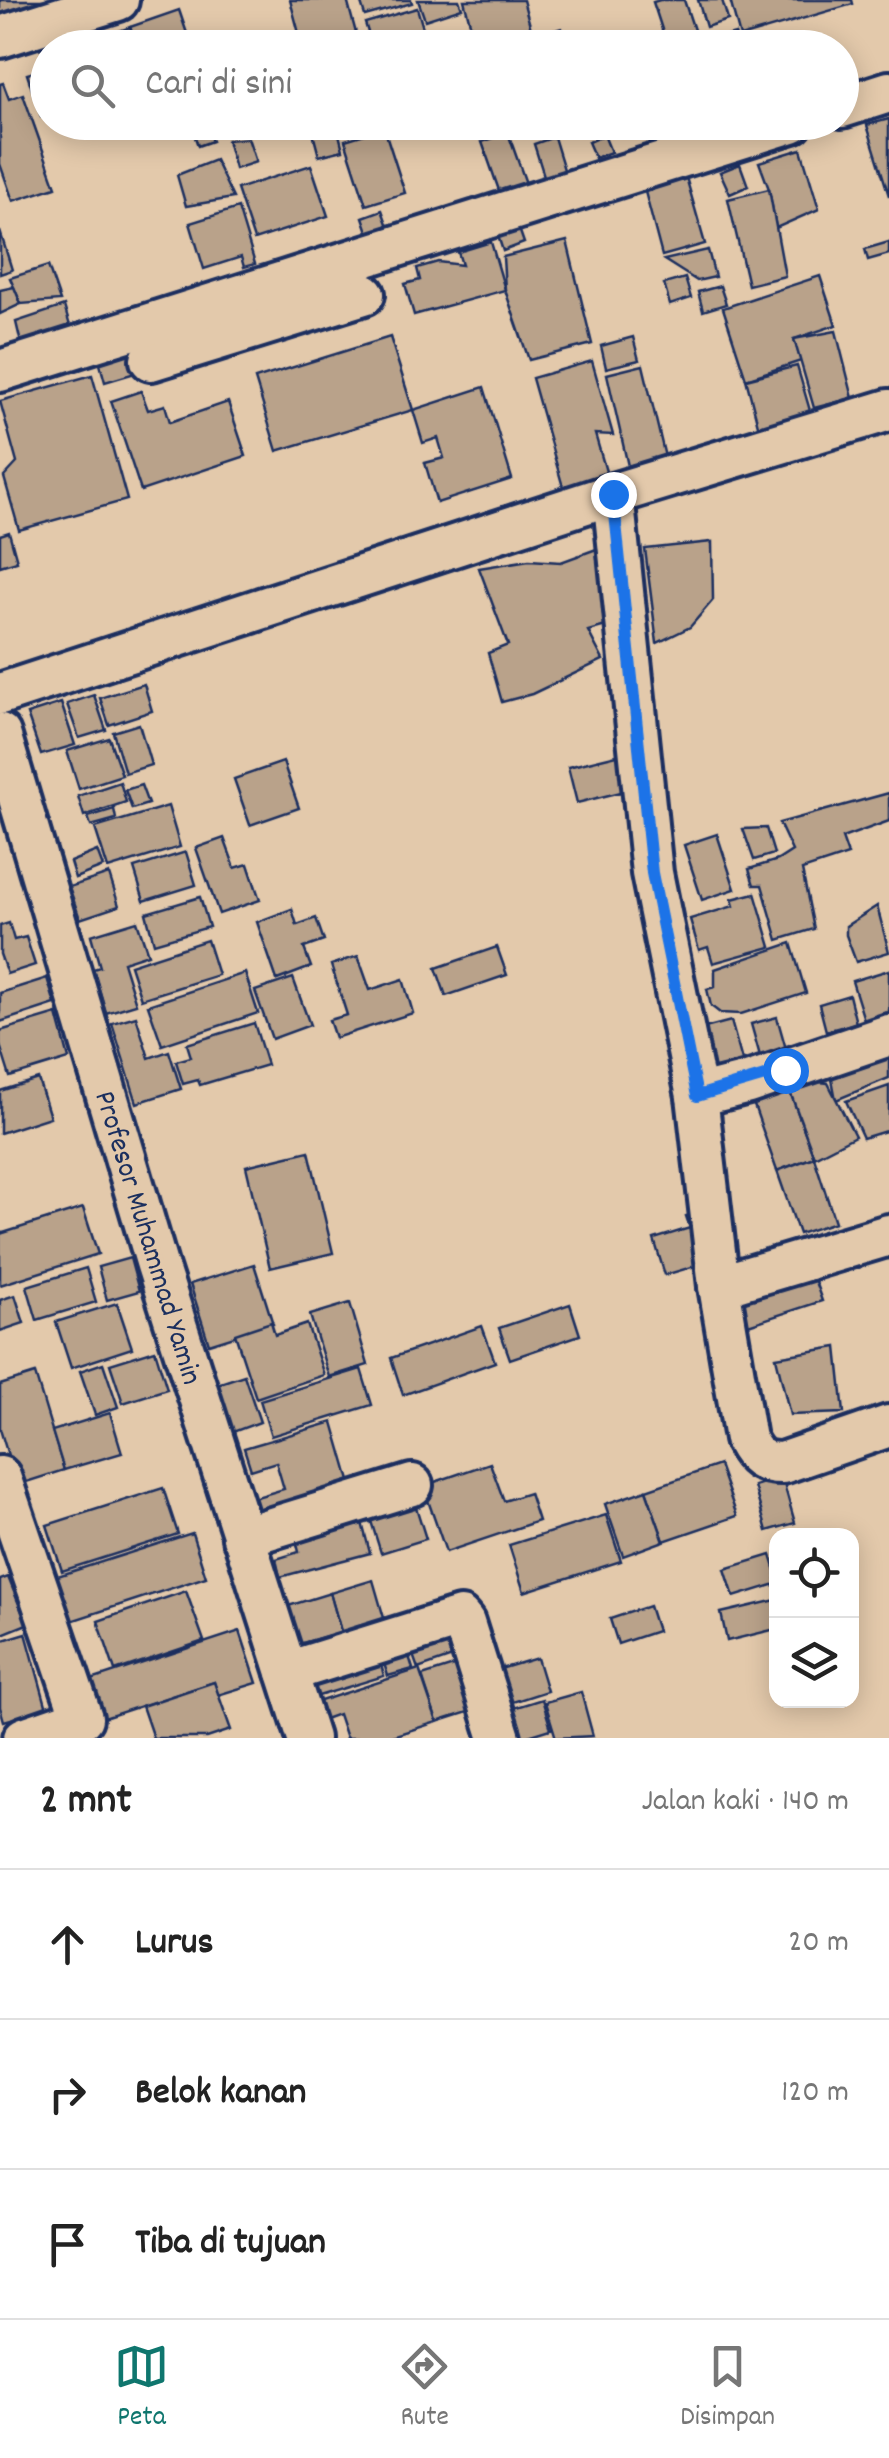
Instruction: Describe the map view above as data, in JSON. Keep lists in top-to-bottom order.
{
  "streets": {
    "street": ["Profesor Muhammad Yamin"]
  },
  "page": {
    "search": "Cari di sini",
    "heading": ["2 mnt", "Jalan kaki · 140 m"],
    "list": [
      ["Lurus", "20 m"],
      ["Belok kanan", "120 m"],
      "Tiba di tujuan"
    ],
    "nav": ["Peta", "Rute", "Disimpan"]
  }
}
